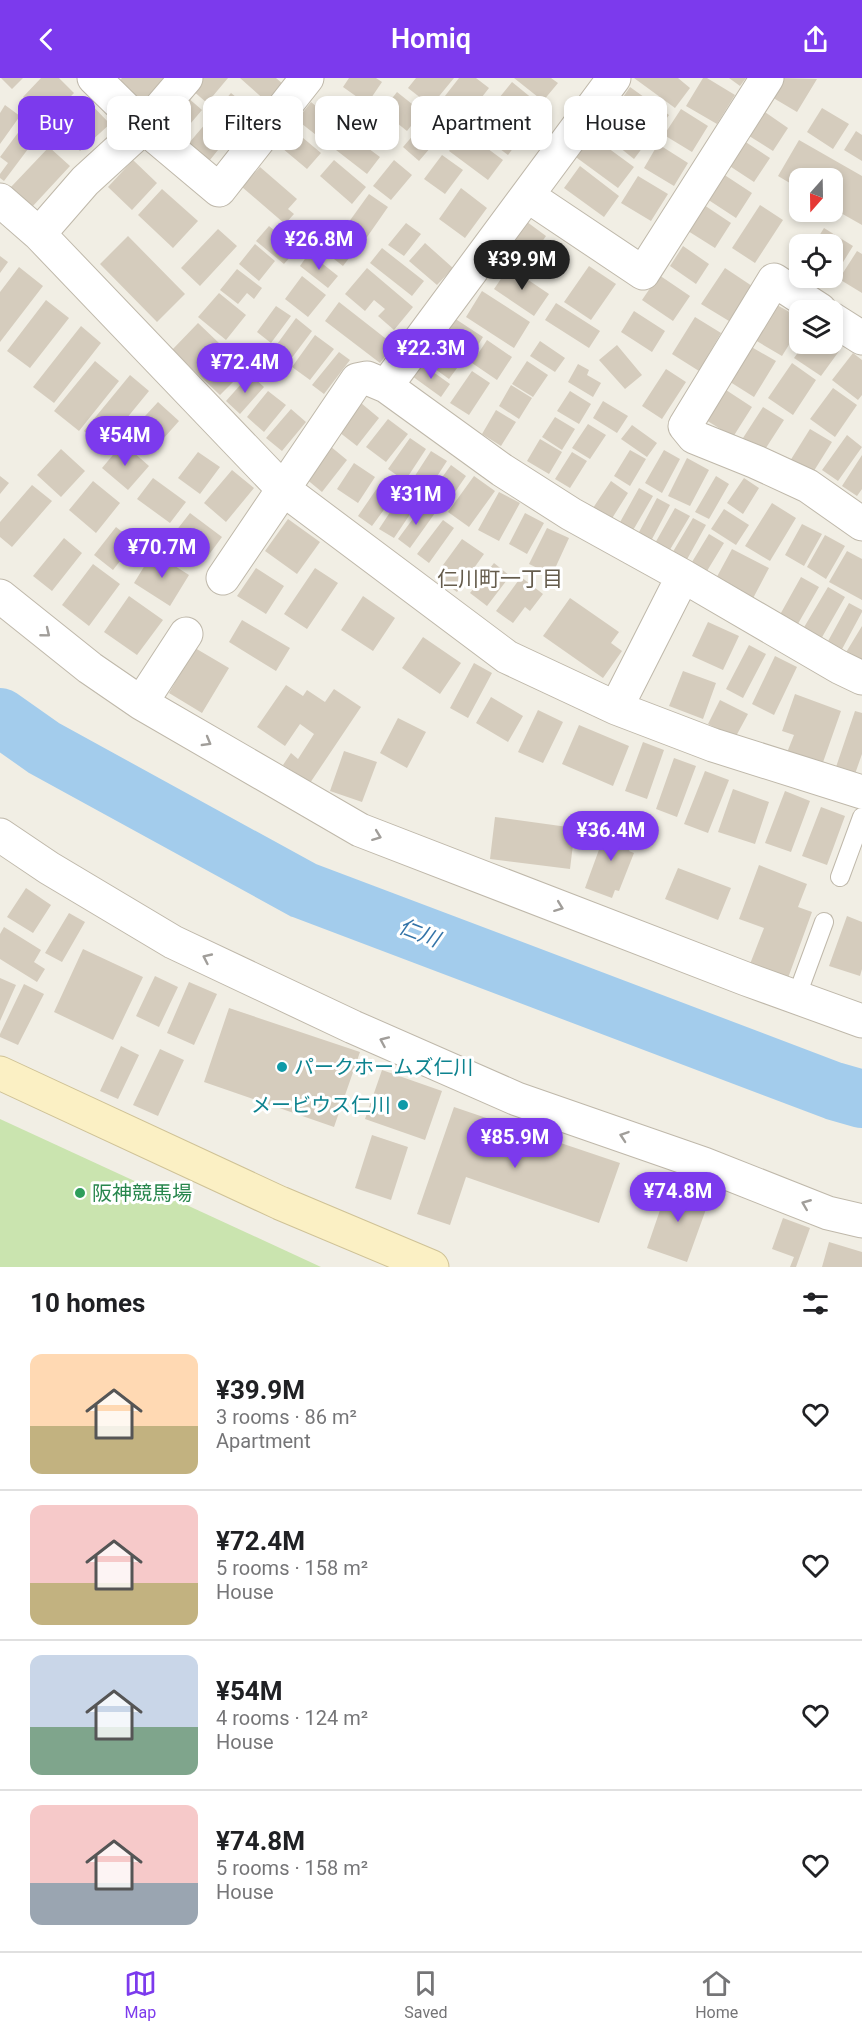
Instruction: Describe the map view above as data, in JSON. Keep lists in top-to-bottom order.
{
  "districts": ["仁川町一丁目"],
  "water": ["仁川"],
  "places": ["パークホームズ仁川", "メービウス仁川", "阪神競馬場"],
  "north": "bottom",
  "page": {
    "header": "Homiq",
    "chip": [
      "Buy",
      "Rent",
      "Filters",
      "New",
      "Apartment",
      "House"
    ],
    "price": [
      "¥26.8M",
      "¥39.9M",
      "¥22.3M",
      "¥72.4M",
      "¥54M",
      "¥31M",
      "¥70.7M",
      "¥36.4M",
      "¥85.9M",
      "¥74.8M"
    ],
    "heading": "10 homes",
    "list": [
      {
        "name": "¥39.9M",
        "note": "3 rooms · 86 m² · Apartment"
      },
      {
        "name": "¥72.4M",
        "note": "5 rooms · 158 m² · House"
      },
      {
        "name": "¥54M",
        "note": "4 rooms · 124 m² · House"
      },
      {
        "name": "¥74.8M",
        "note": "5 rooms · 158 m² · House"
      }
    ],
    "tabs": ["Map", "Saved", "Home"]
  }
}
